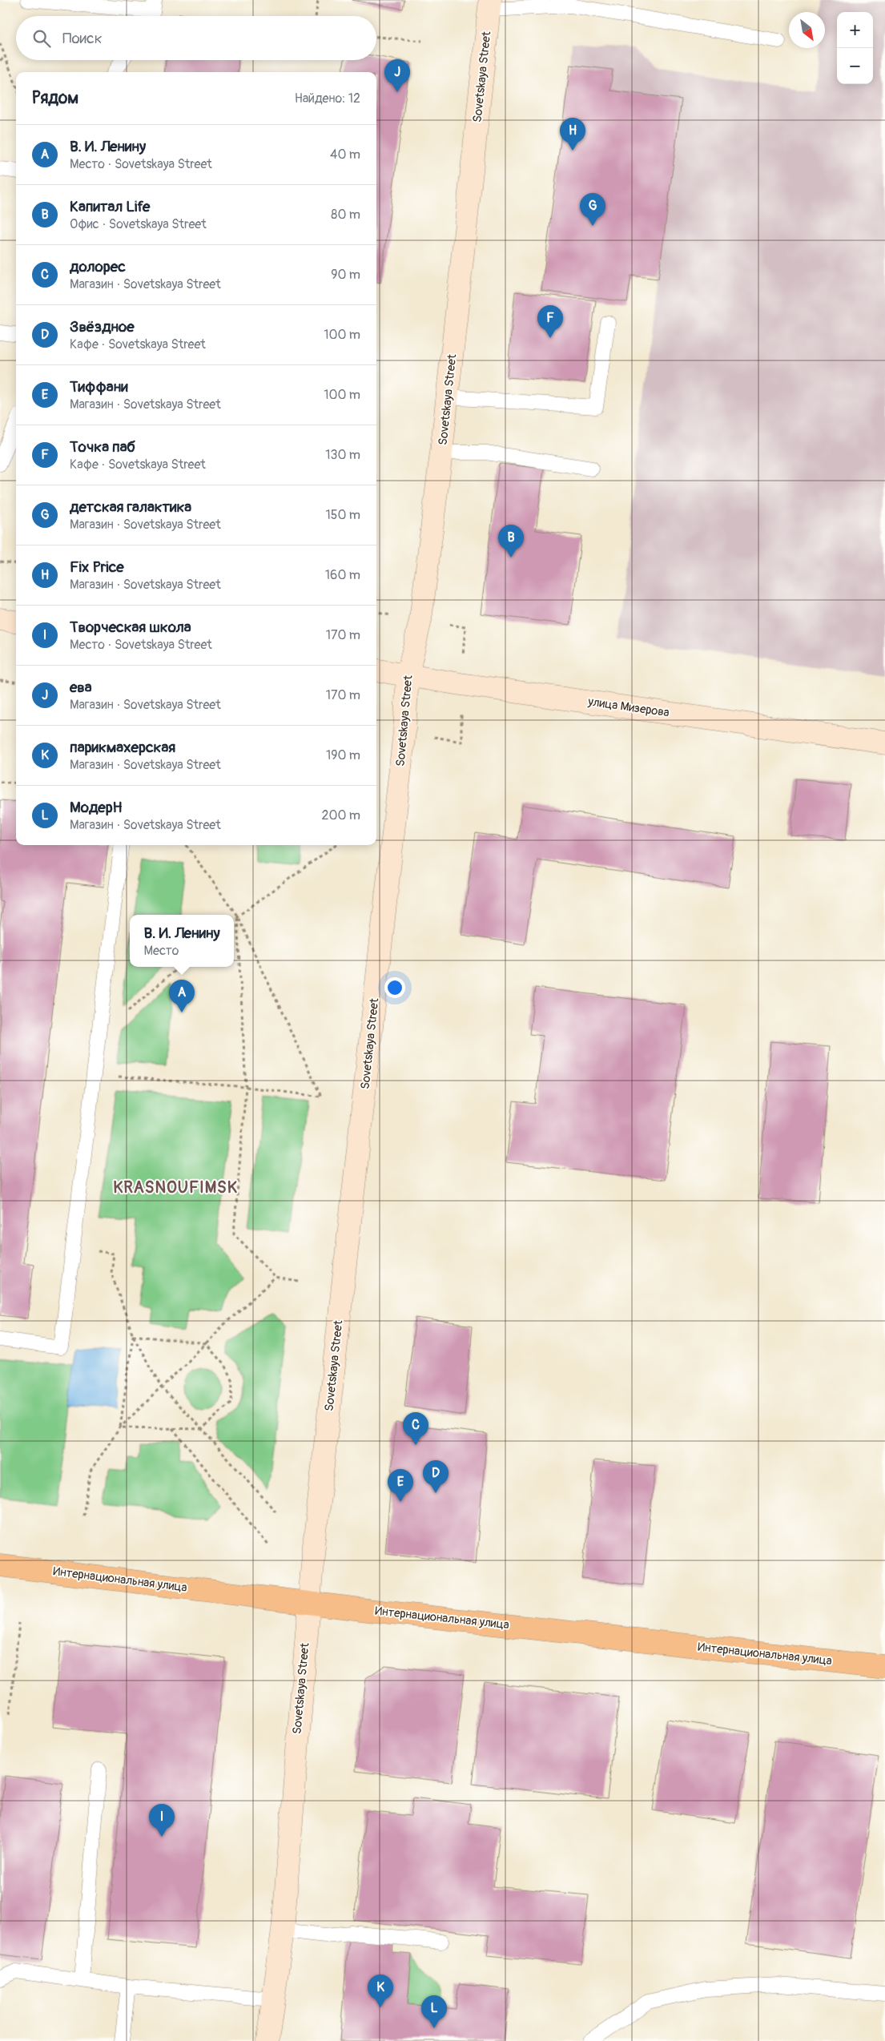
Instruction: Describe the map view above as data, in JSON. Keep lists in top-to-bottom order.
{
  "streets": {
    "main road": ["Sovetskaya Street", "улица Мизерова", "Интернациональная улица"]
  },
  "crossings": [
    ["Sovetskaya Street", "улица Мизерова"],
    ["Sovetskaya Street", "Интернациональная улица"]
  ],
  "districts": ["KRASNOUFIMSK"],
  "north": "bottom right",
  "page": {
    "map_buttons": ["+", "−"],
    "search": "Поиск",
    "pins": [
      "J",
      "H",
      "G",
      "F",
      "B",
      "A",
      "C",
      "D",
      "E",
      "I",
      "K",
      "L"
    ],
    "heading": ["Рядом", "Найдено: 12"],
    "list": [
      {
        "mark": "A",
        "name": "В. И. Ленину",
        "note": "Место · Sovetskaya Street",
        "value": "40 m"
      },
      {
        "mark": "B",
        "name": "Капитал Life",
        "note": "Офис · Sovetskaya Street",
        "value": "80 m"
      },
      {
        "mark": "C",
        "name": "долорес",
        "note": "Магазин · Sovetskaya Street",
        "value": "90 m"
      },
      {
        "mark": "D",
        "name": "Звёздное",
        "note": "Кафе · Sovetskaya Street",
        "value": "100 m"
      },
      {
        "mark": "E",
        "name": "Тиффани",
        "note": "Магазин · Sovetskaya Street",
        "value": "100 m"
      },
      {
        "mark": "F",
        "name": "Точка паб",
        "note": "Кафе · Sovetskaya Street",
        "value": "130 m"
      },
      {
        "mark": "G",
        "name": "детская галактика",
        "note": "Магазин · Sovetskaya Street",
        "value": "150 m"
      },
      {
        "mark": "H",
        "name": "Fix Price",
        "note": "Магазин · Sovetskaya Street",
        "value": "160 m"
      },
      {
        "mark": "I",
        "name": "Творческая школа",
        "note": "Место · Sovetskaya Street",
        "value": "170 m"
      },
      {
        "mark": "J",
        "name": "ева",
        "note": "Магазин · Sovetskaya Street",
        "value": "170 m"
      },
      {
        "mark": "K",
        "name": "парикмахерская",
        "note": "Магазин · Sovetskaya Street",
        "value": "190 m"
      },
      {
        "mark": "L",
        "name": "МодерН",
        "note": "Магазин · Sovetskaya Street",
        "value": "200 m"
      }
    ],
    "popup": ["В. И. Ленину", "Место"]
  }
}
